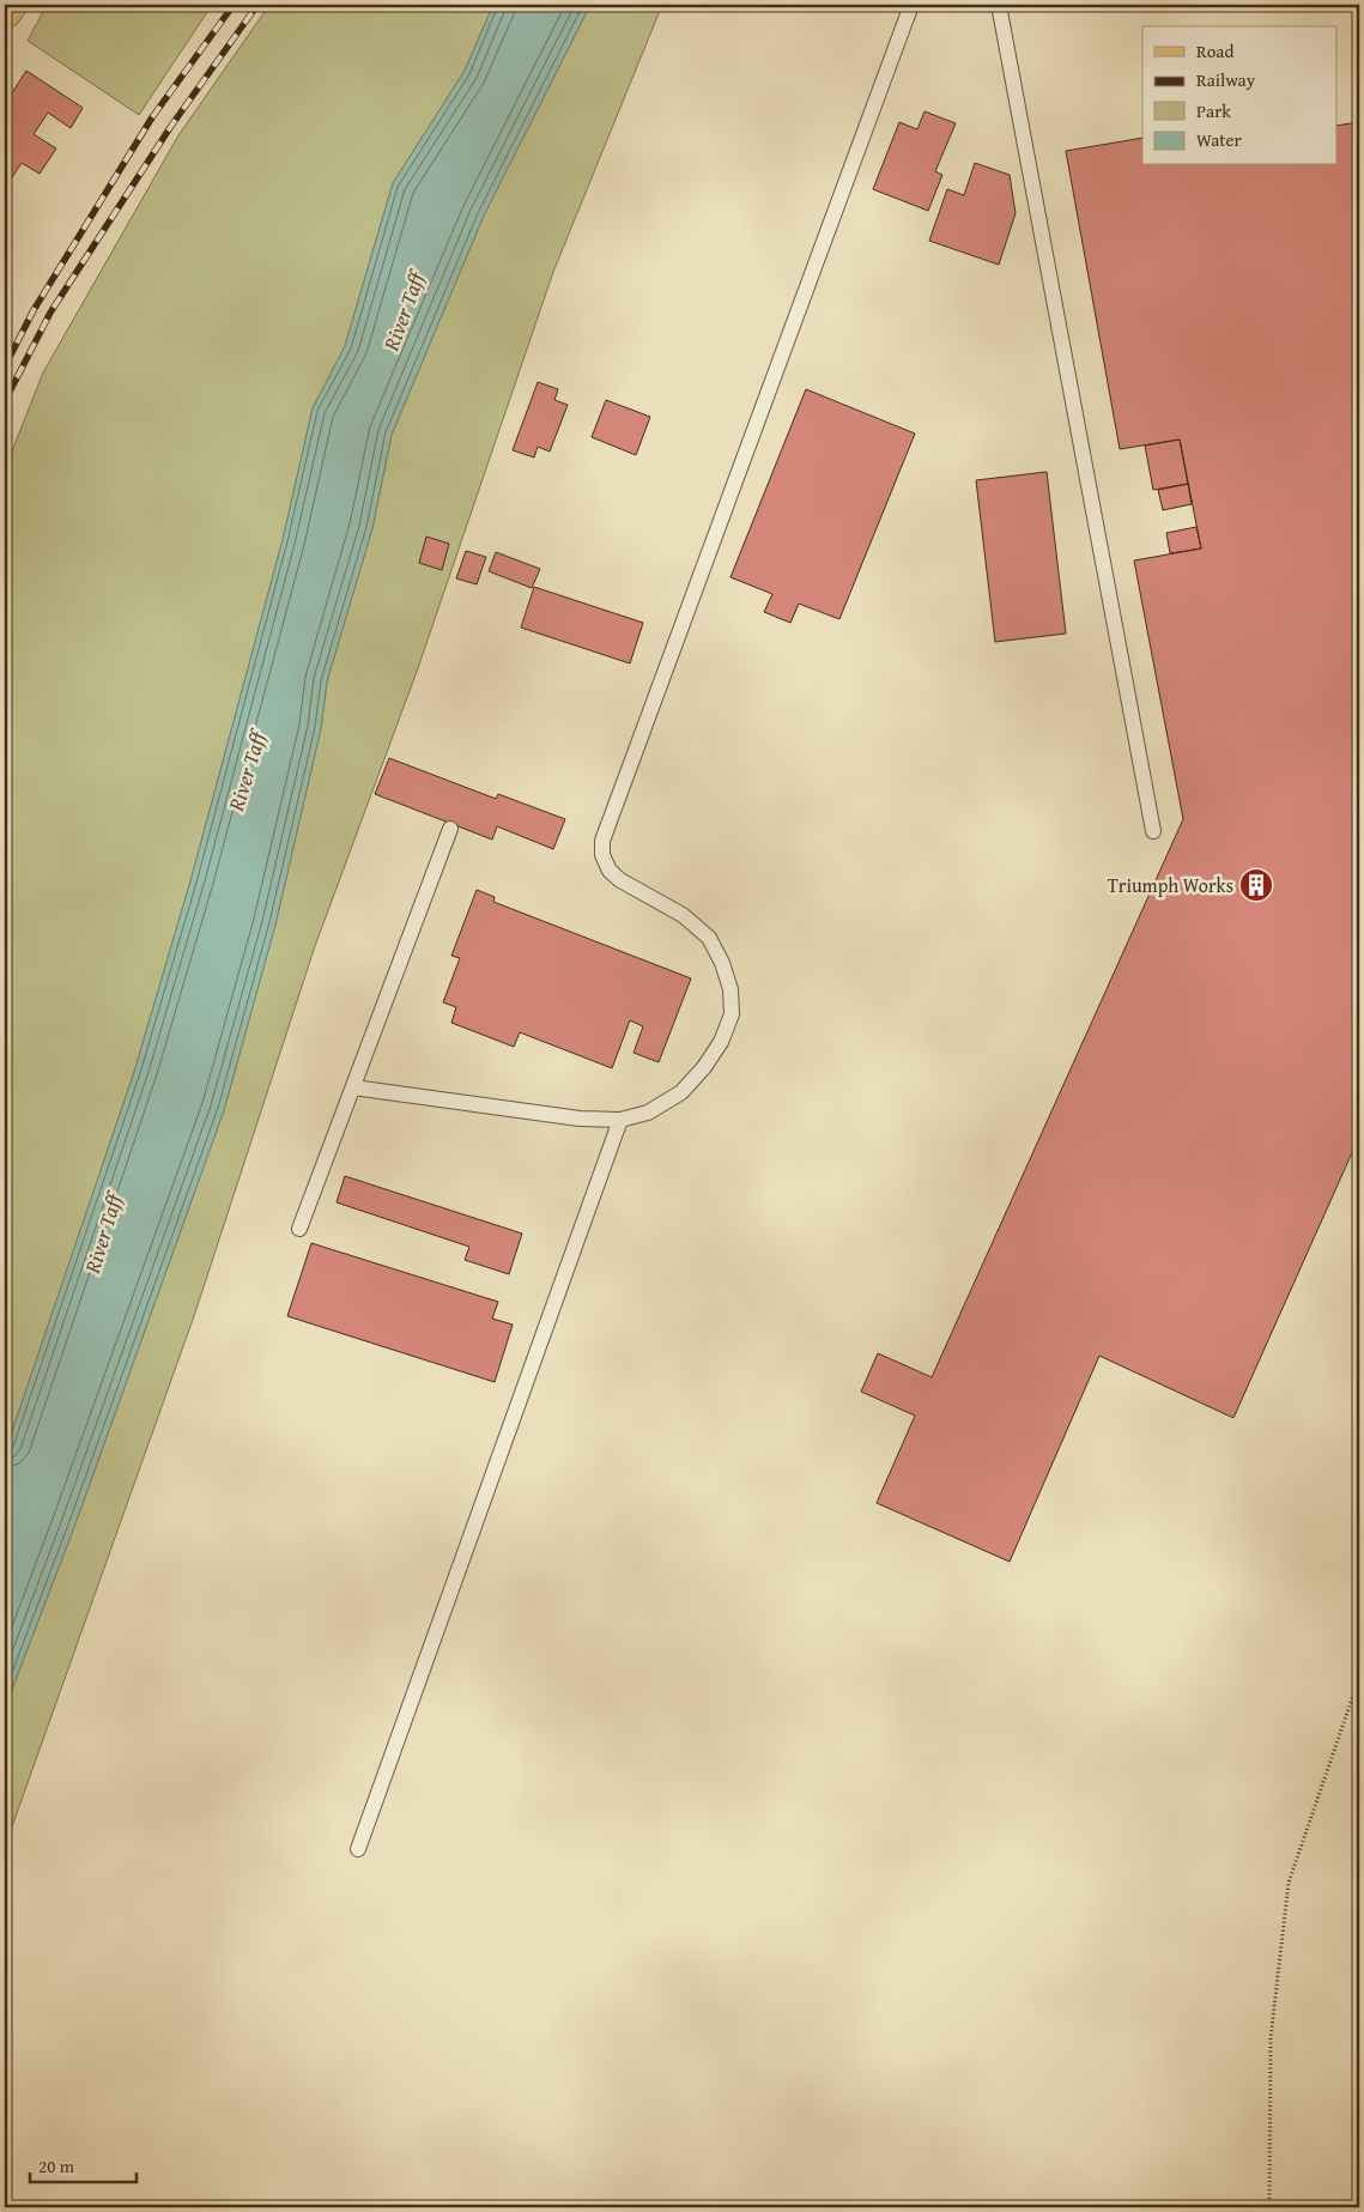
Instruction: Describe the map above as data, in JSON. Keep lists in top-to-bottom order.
{
  "water": ["River Taff"],
  "places": {
    "building": ["Triumph Works"]
  },
  "legend": [
    "Road",
    "Railway",
    "Park",
    "Water"
  ],
  "scale_bar": "20 m"
}
